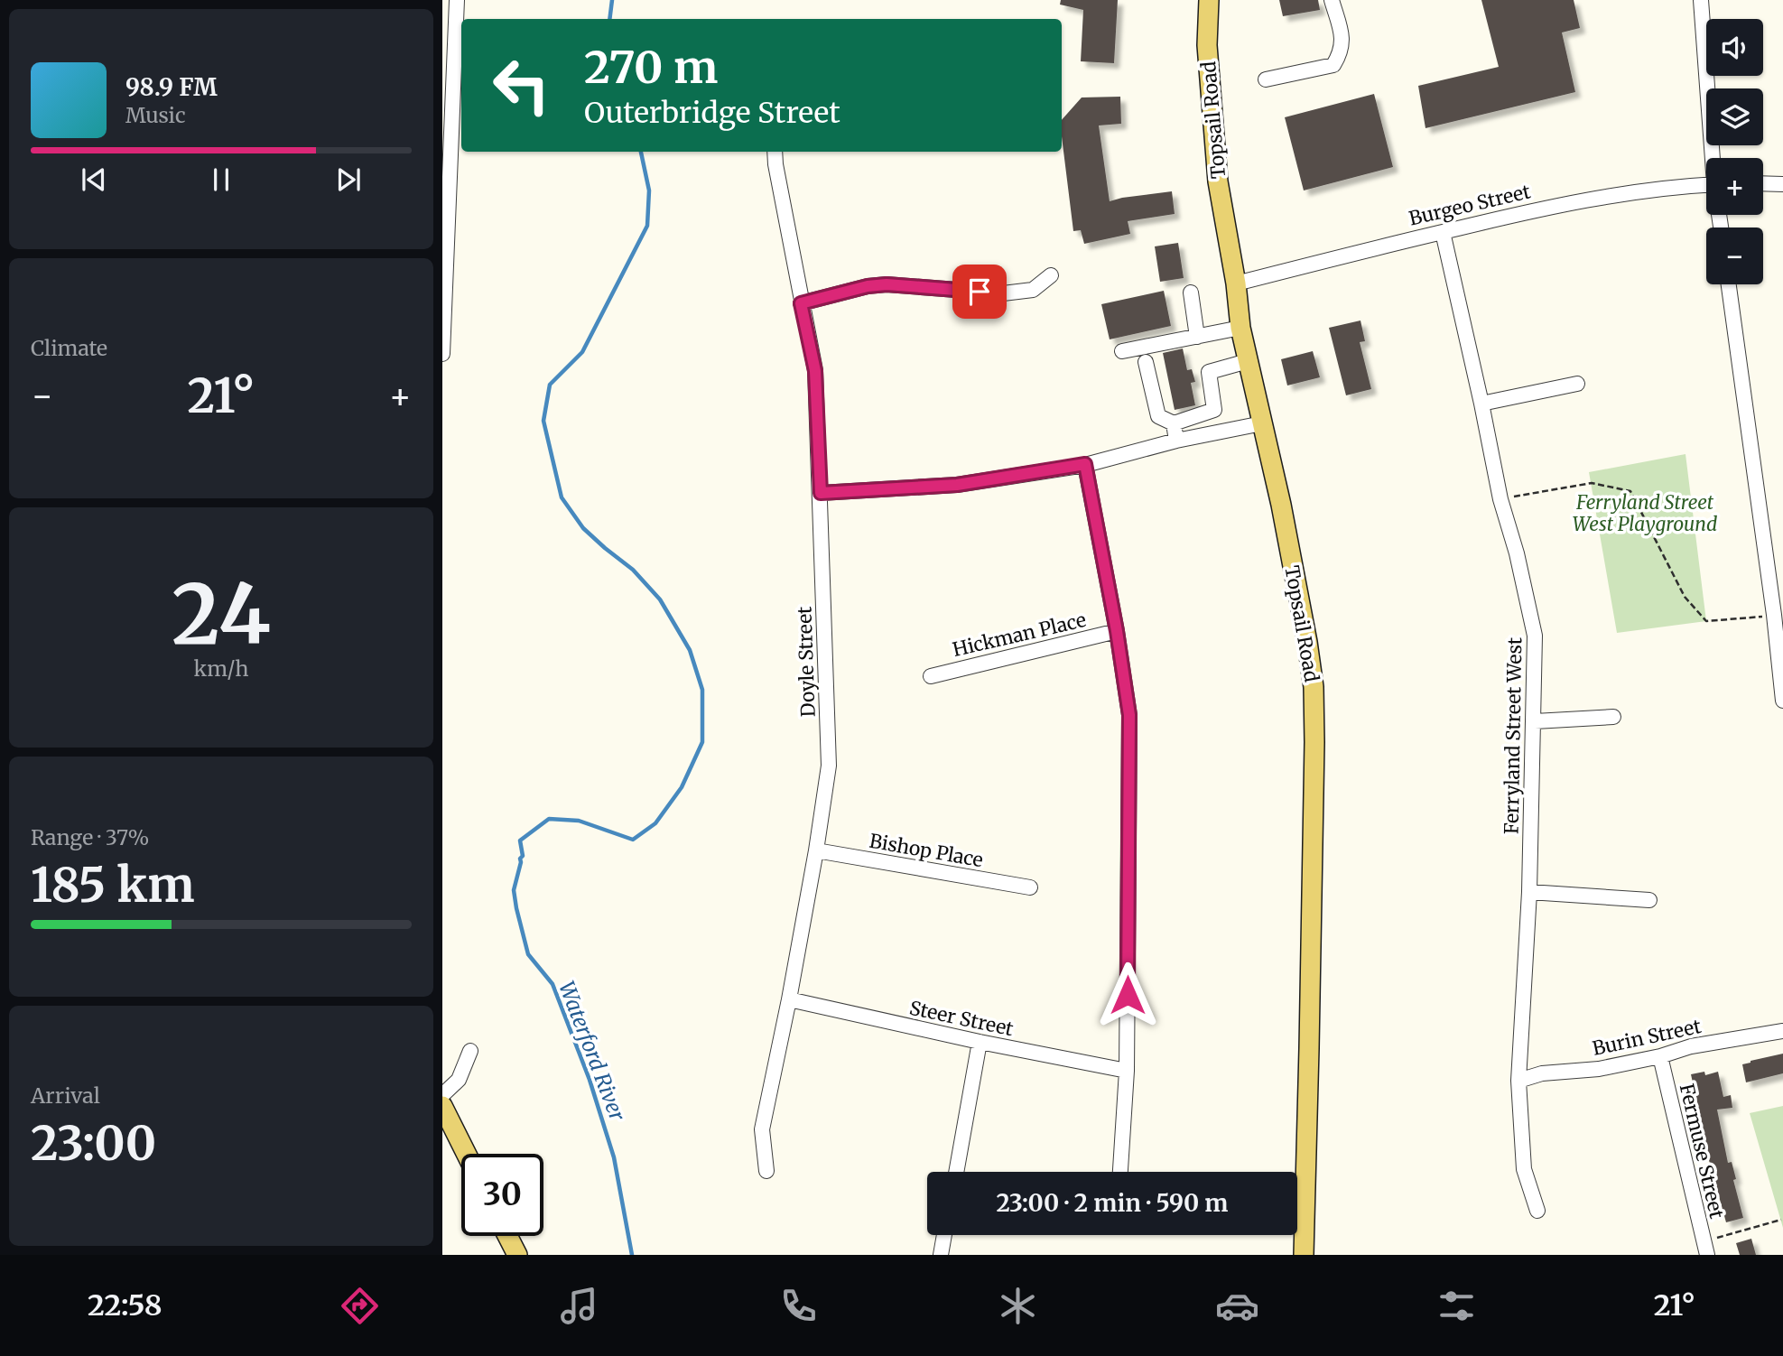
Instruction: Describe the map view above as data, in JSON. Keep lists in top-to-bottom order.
{
  "streets": {
    "main road": ["Topsail Road"],
    "street": [
      "Burgeo Street",
      "Hickman Place",
      "Doyle Street",
      "Ferryland Street West",
      "Bishop Place",
      "Steer Street",
      "Burin Street",
      "Fermuse Street"
    ]
  },
  "crossings": [
    ["Topsail Road", "Burgeo Street"],
    ["Burgeo Street", "Ferryland Street West"],
    ["Doyle Street", "Bishop Place"],
    ["Doyle Street", "Steer Street"],
    ["Ferryland Street West", "Burin Street"],
    ["Burin Street", "Fermuse Street"]
  ],
  "water": ["Waterford River"],
  "parks": ["Ferryland Street West Playground"],
  "page": {
    "map_buttons": ["+", "−"],
    "turn": ["270 m", "Outerbridge Street"],
    "song": ["98.9 FM", "Music"],
    "tile": [
      "Climate",
      ["24", "km/h"],
      ["Range · 37%", "185 km"],
      ["Arrival", "23:00"]
    ],
    "heat": ["−", "21°", "+"],
    "limit": "30",
    "trip": "23:00 · 2 min · 590 m",
    "tabs": ["22:58", "21°"]
  }
}
